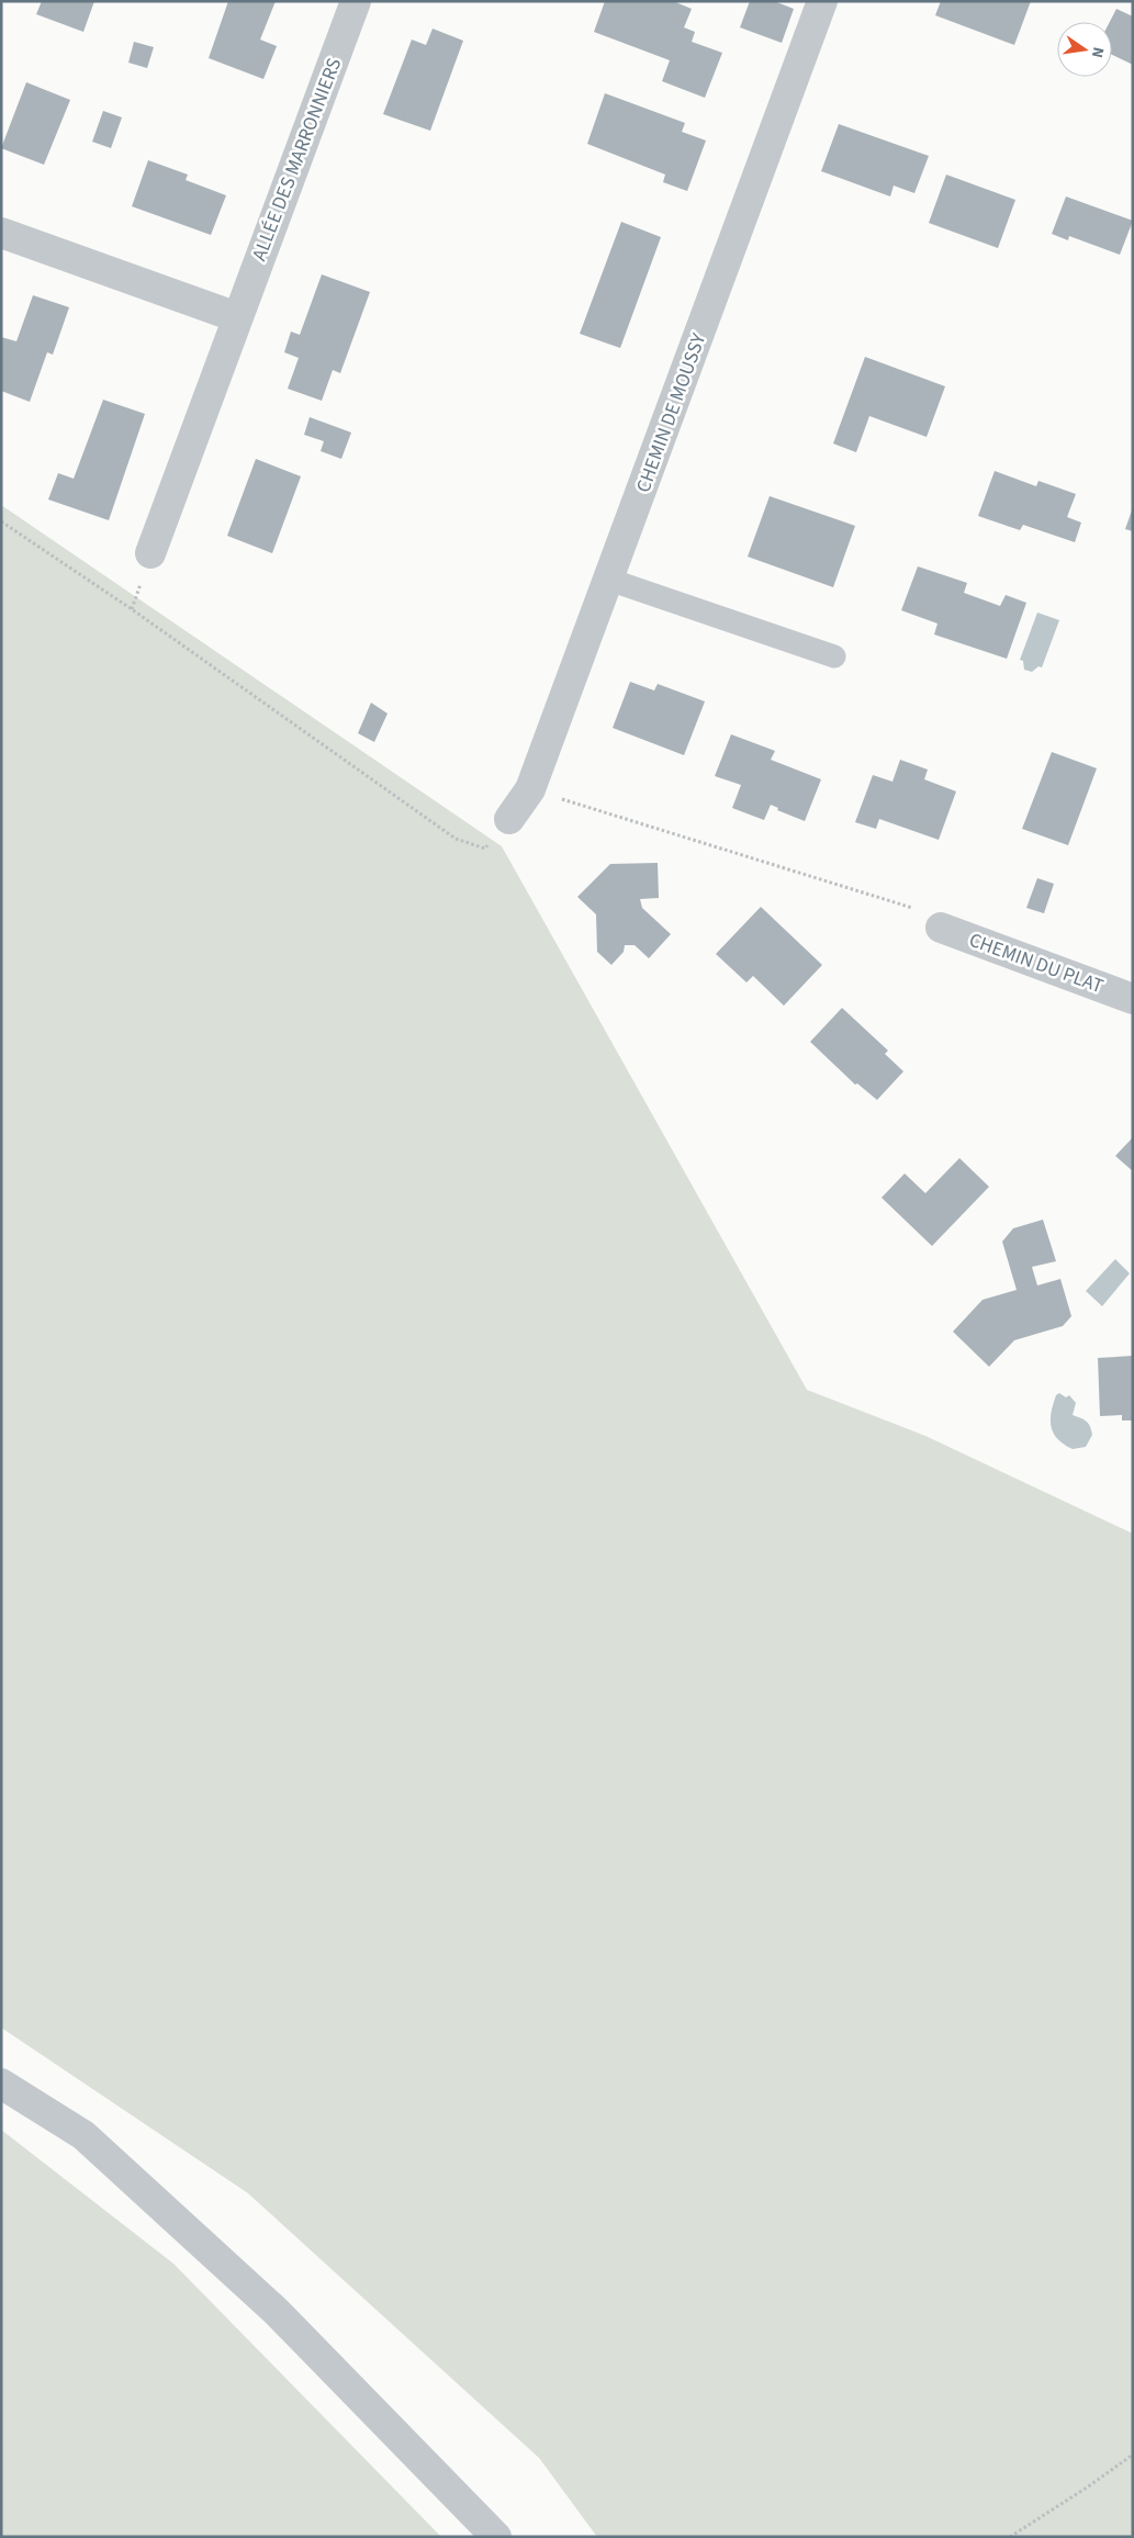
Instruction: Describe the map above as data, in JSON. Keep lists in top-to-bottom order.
{
  "streets": {
    "street": ["ALLÉE DES MARRONNIERS", "CHEMIN DE MOUSSY", "CHEMIN DU PLAT"]
  },
  "north": "right"
}
